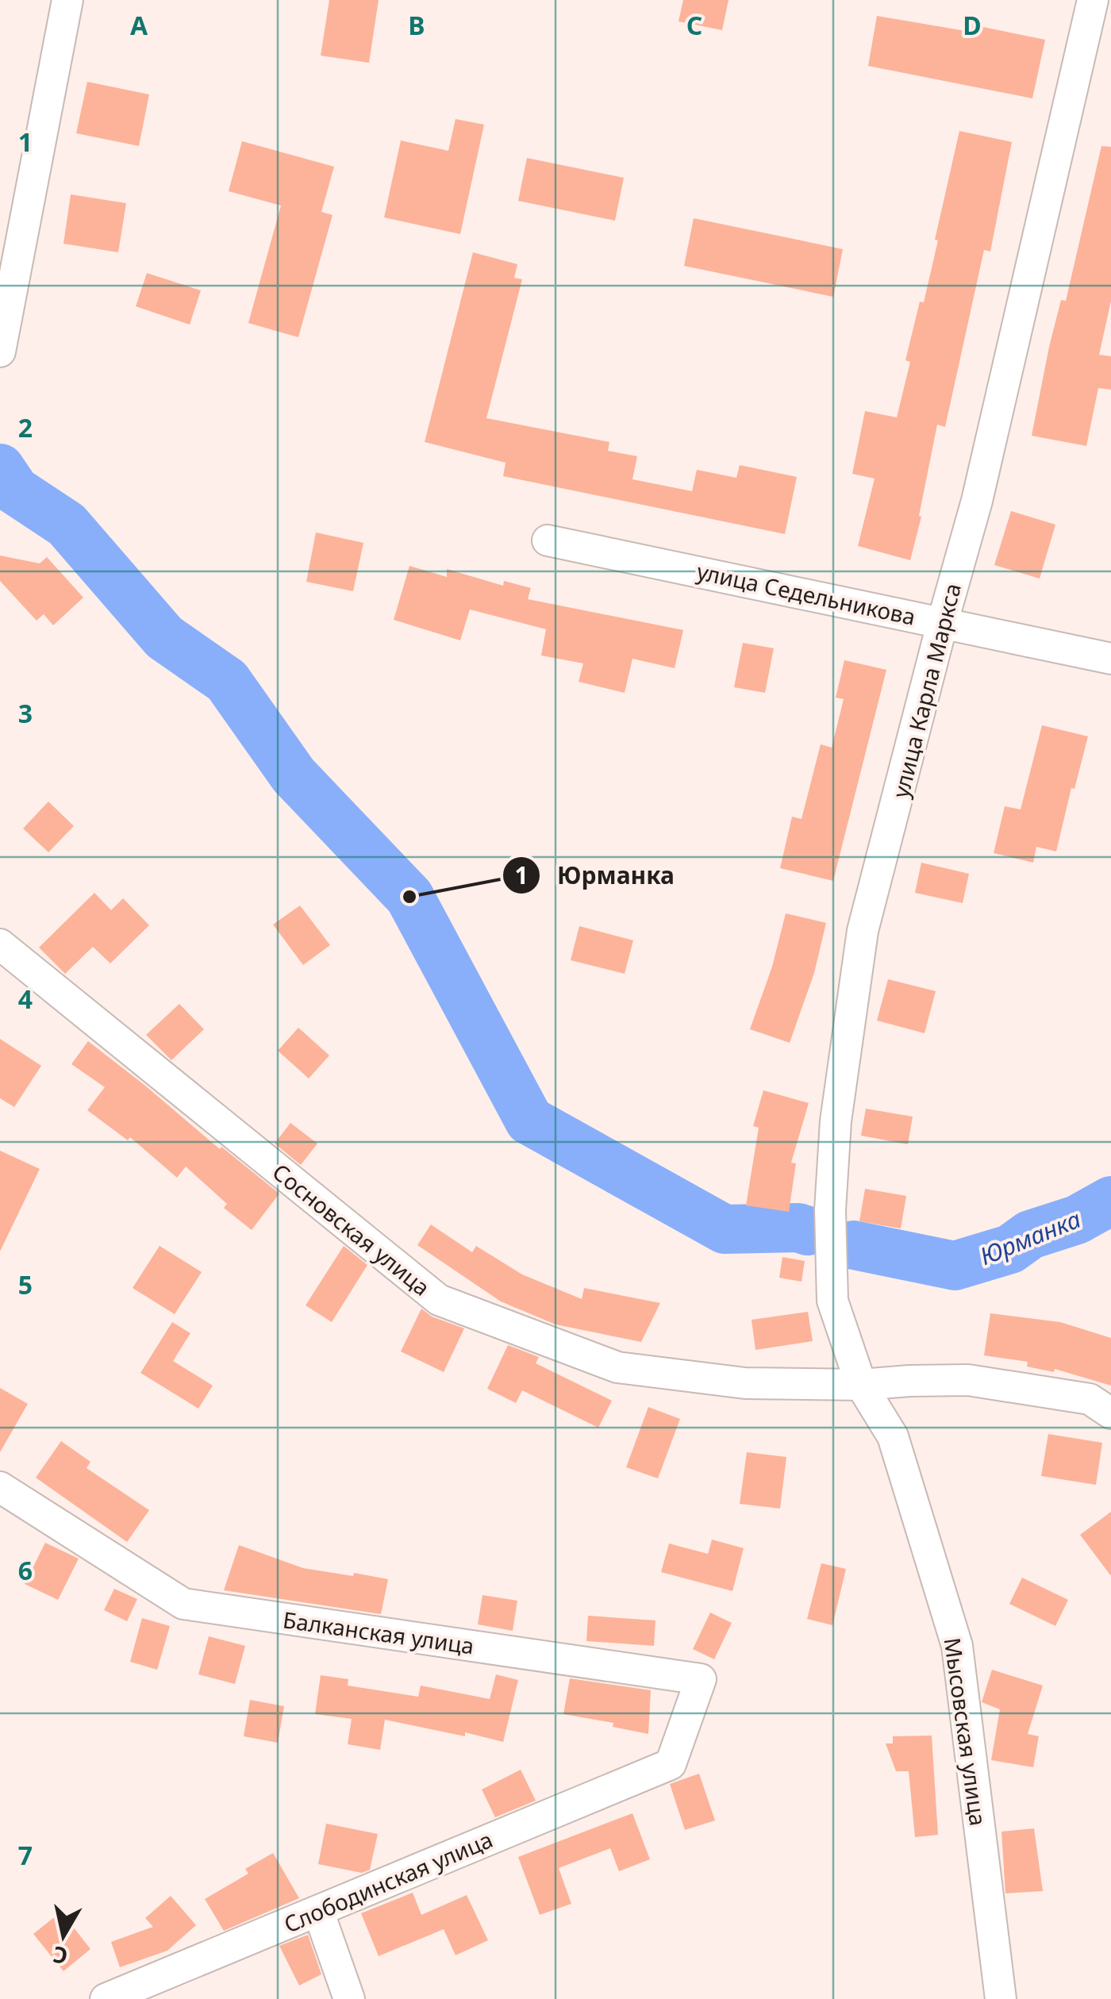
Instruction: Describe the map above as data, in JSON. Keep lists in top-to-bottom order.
{
  "streets": {
    "street": [
      "улица Седельникова",
      "улица Карла Маркса",
      "Сосновская улица",
      "Балканская улица",
      "Мысовская улица",
      "Слободинская улица"
    ]
  },
  "crossings": [
    ["улица Седельникова", "улица Карла Маркса"],
    ["улица Карла Маркса", "Сосновская улица"],
    ["улица Карла Маркса", "Мысовская улица"],
    ["Сосновская улица", "Мысовская улица"],
    ["Балканская улица", "Слободинская улица"]
  ],
  "water": ["Юрманка"],
  "places": ["Юрманка"],
  "north": "bottom",
  "grid": {
    "columns": [
      "A",
      "B",
      "C",
      "D"
    ],
    "rows": [
      "1",
      "2",
      "3",
      "4",
      "5",
      "6",
      "7"
    ]
  }
}
